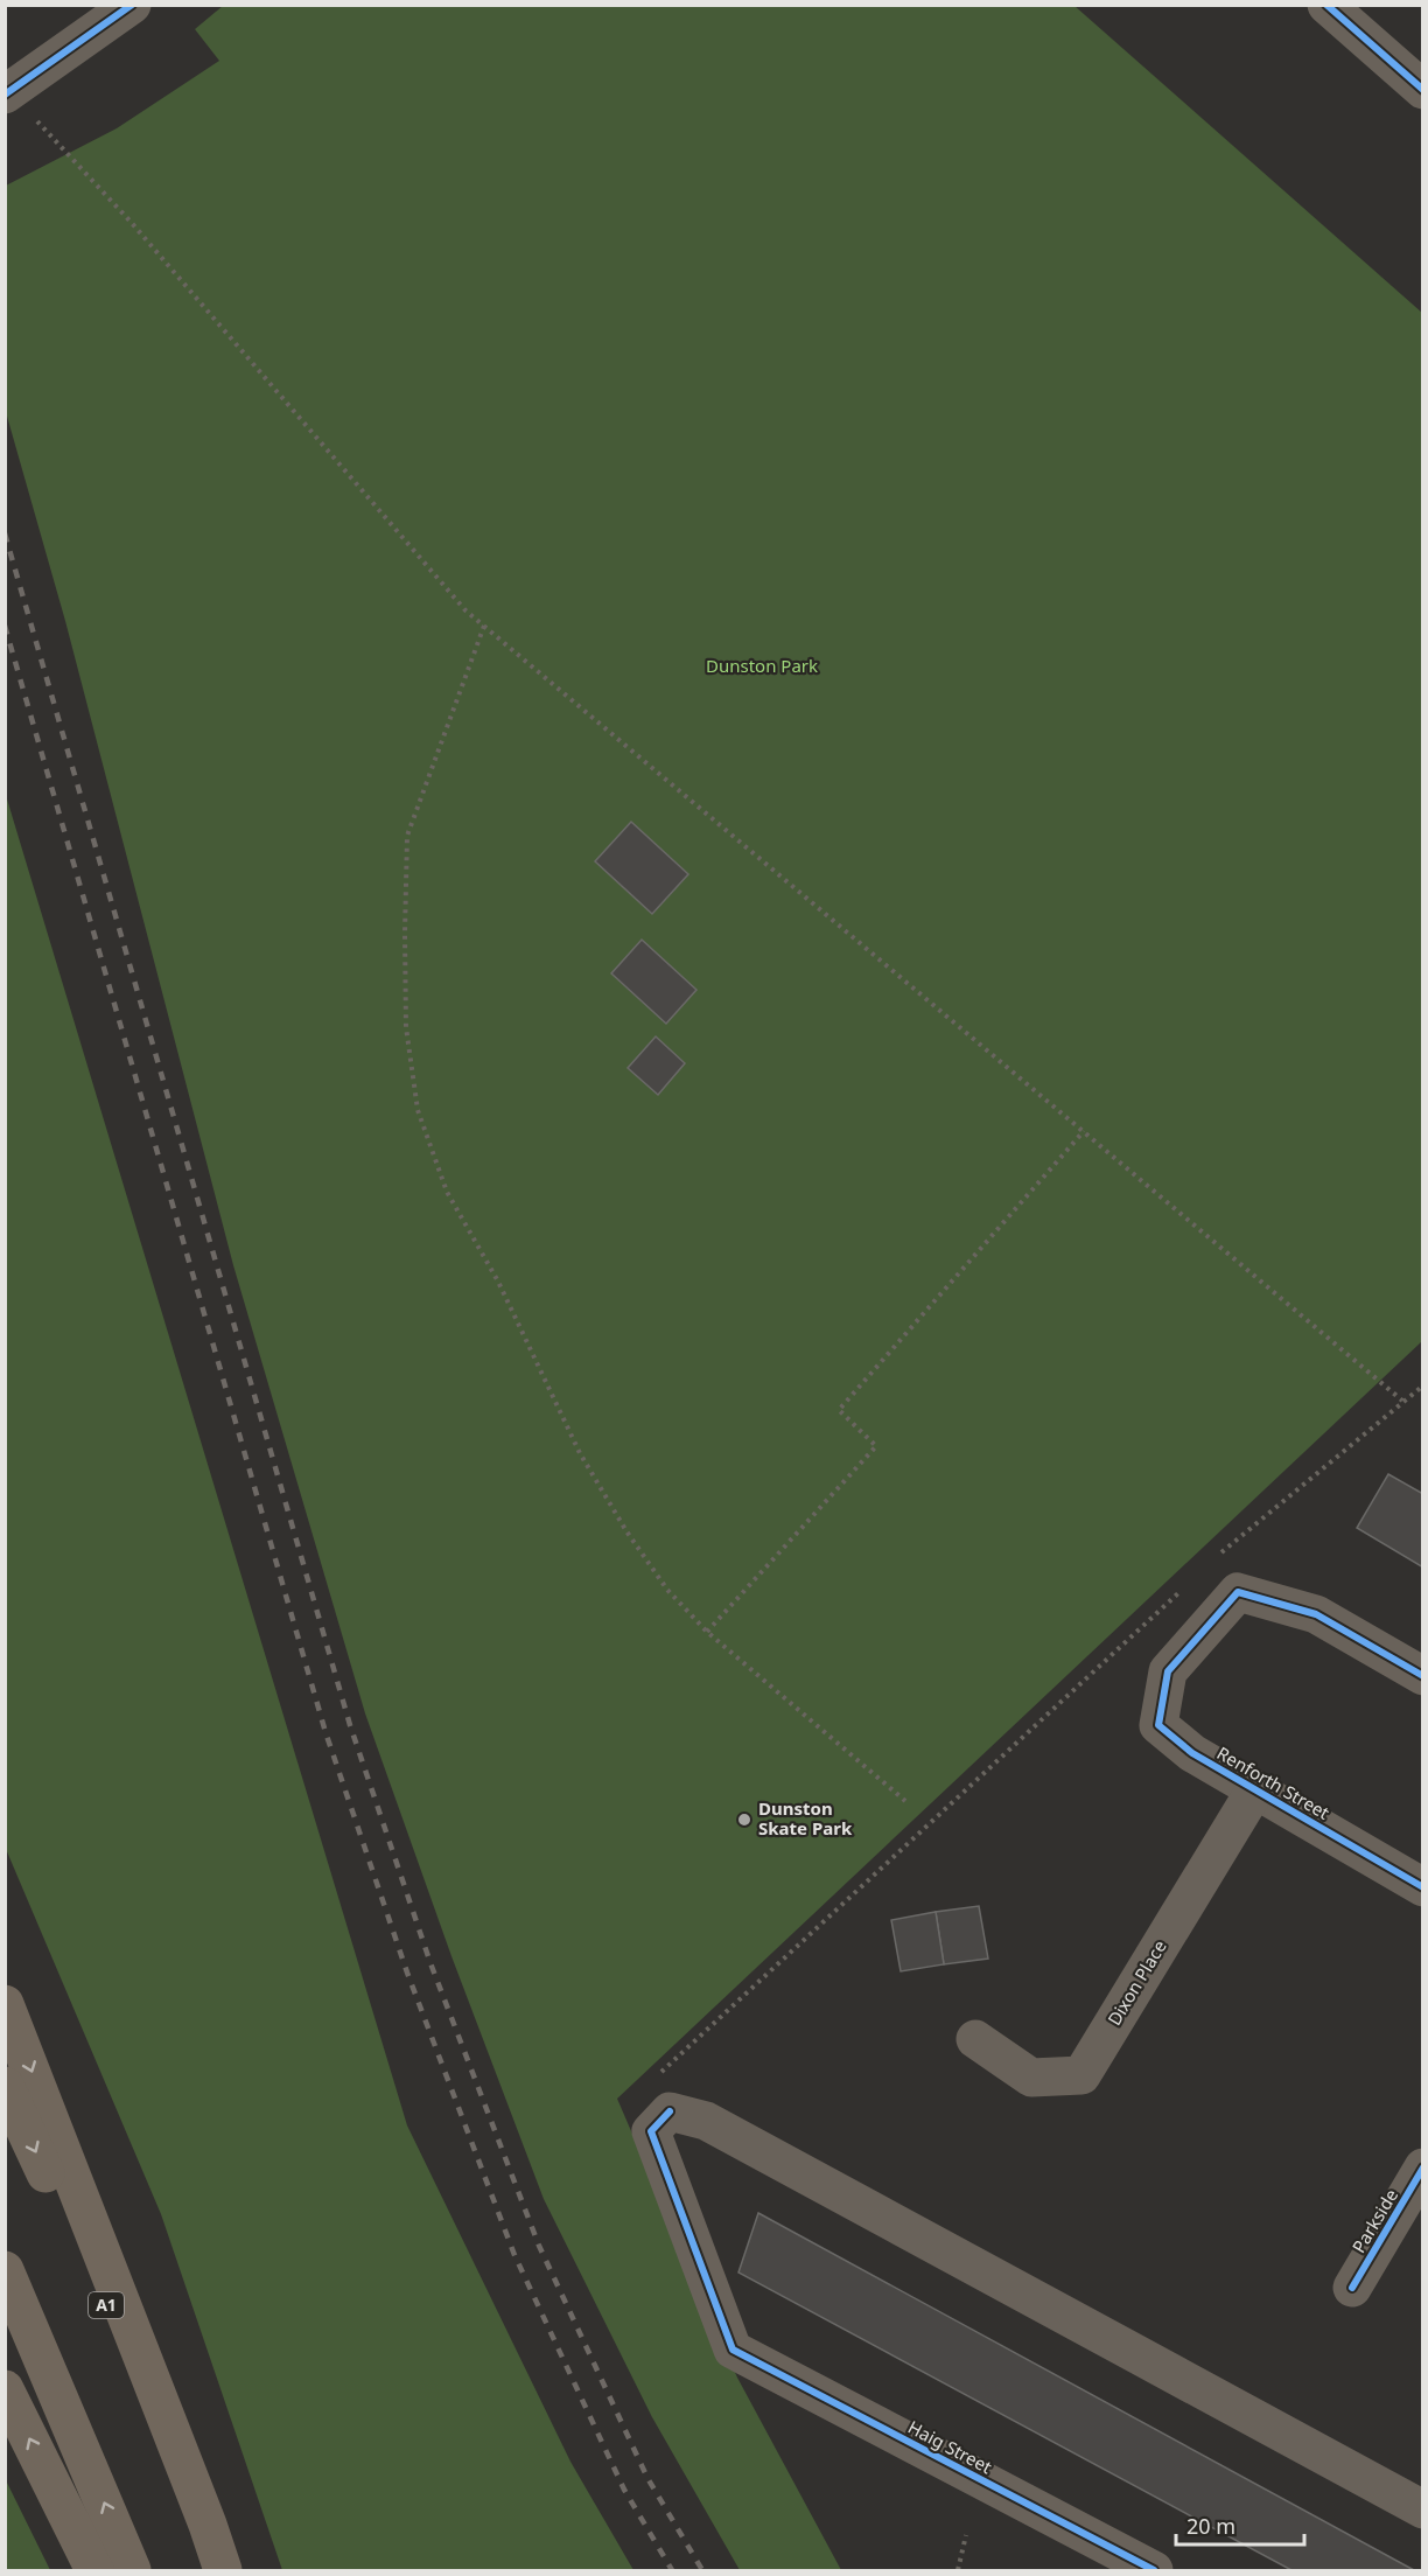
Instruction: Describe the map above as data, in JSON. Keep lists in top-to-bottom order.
{
  "streets": {
    "highway": ["A1"],
    "street": [
      "Renforth Street",
      "Dixon Place",
      "Parkside",
      "Haig Street"
    ]
  },
  "crossings": [
    ["Renforth Street", "Dixon Place"]
  ],
  "parks": ["Dunston Park"],
  "places": ["Dunston Skate Park"],
  "scale_bar": "20 m"
}
